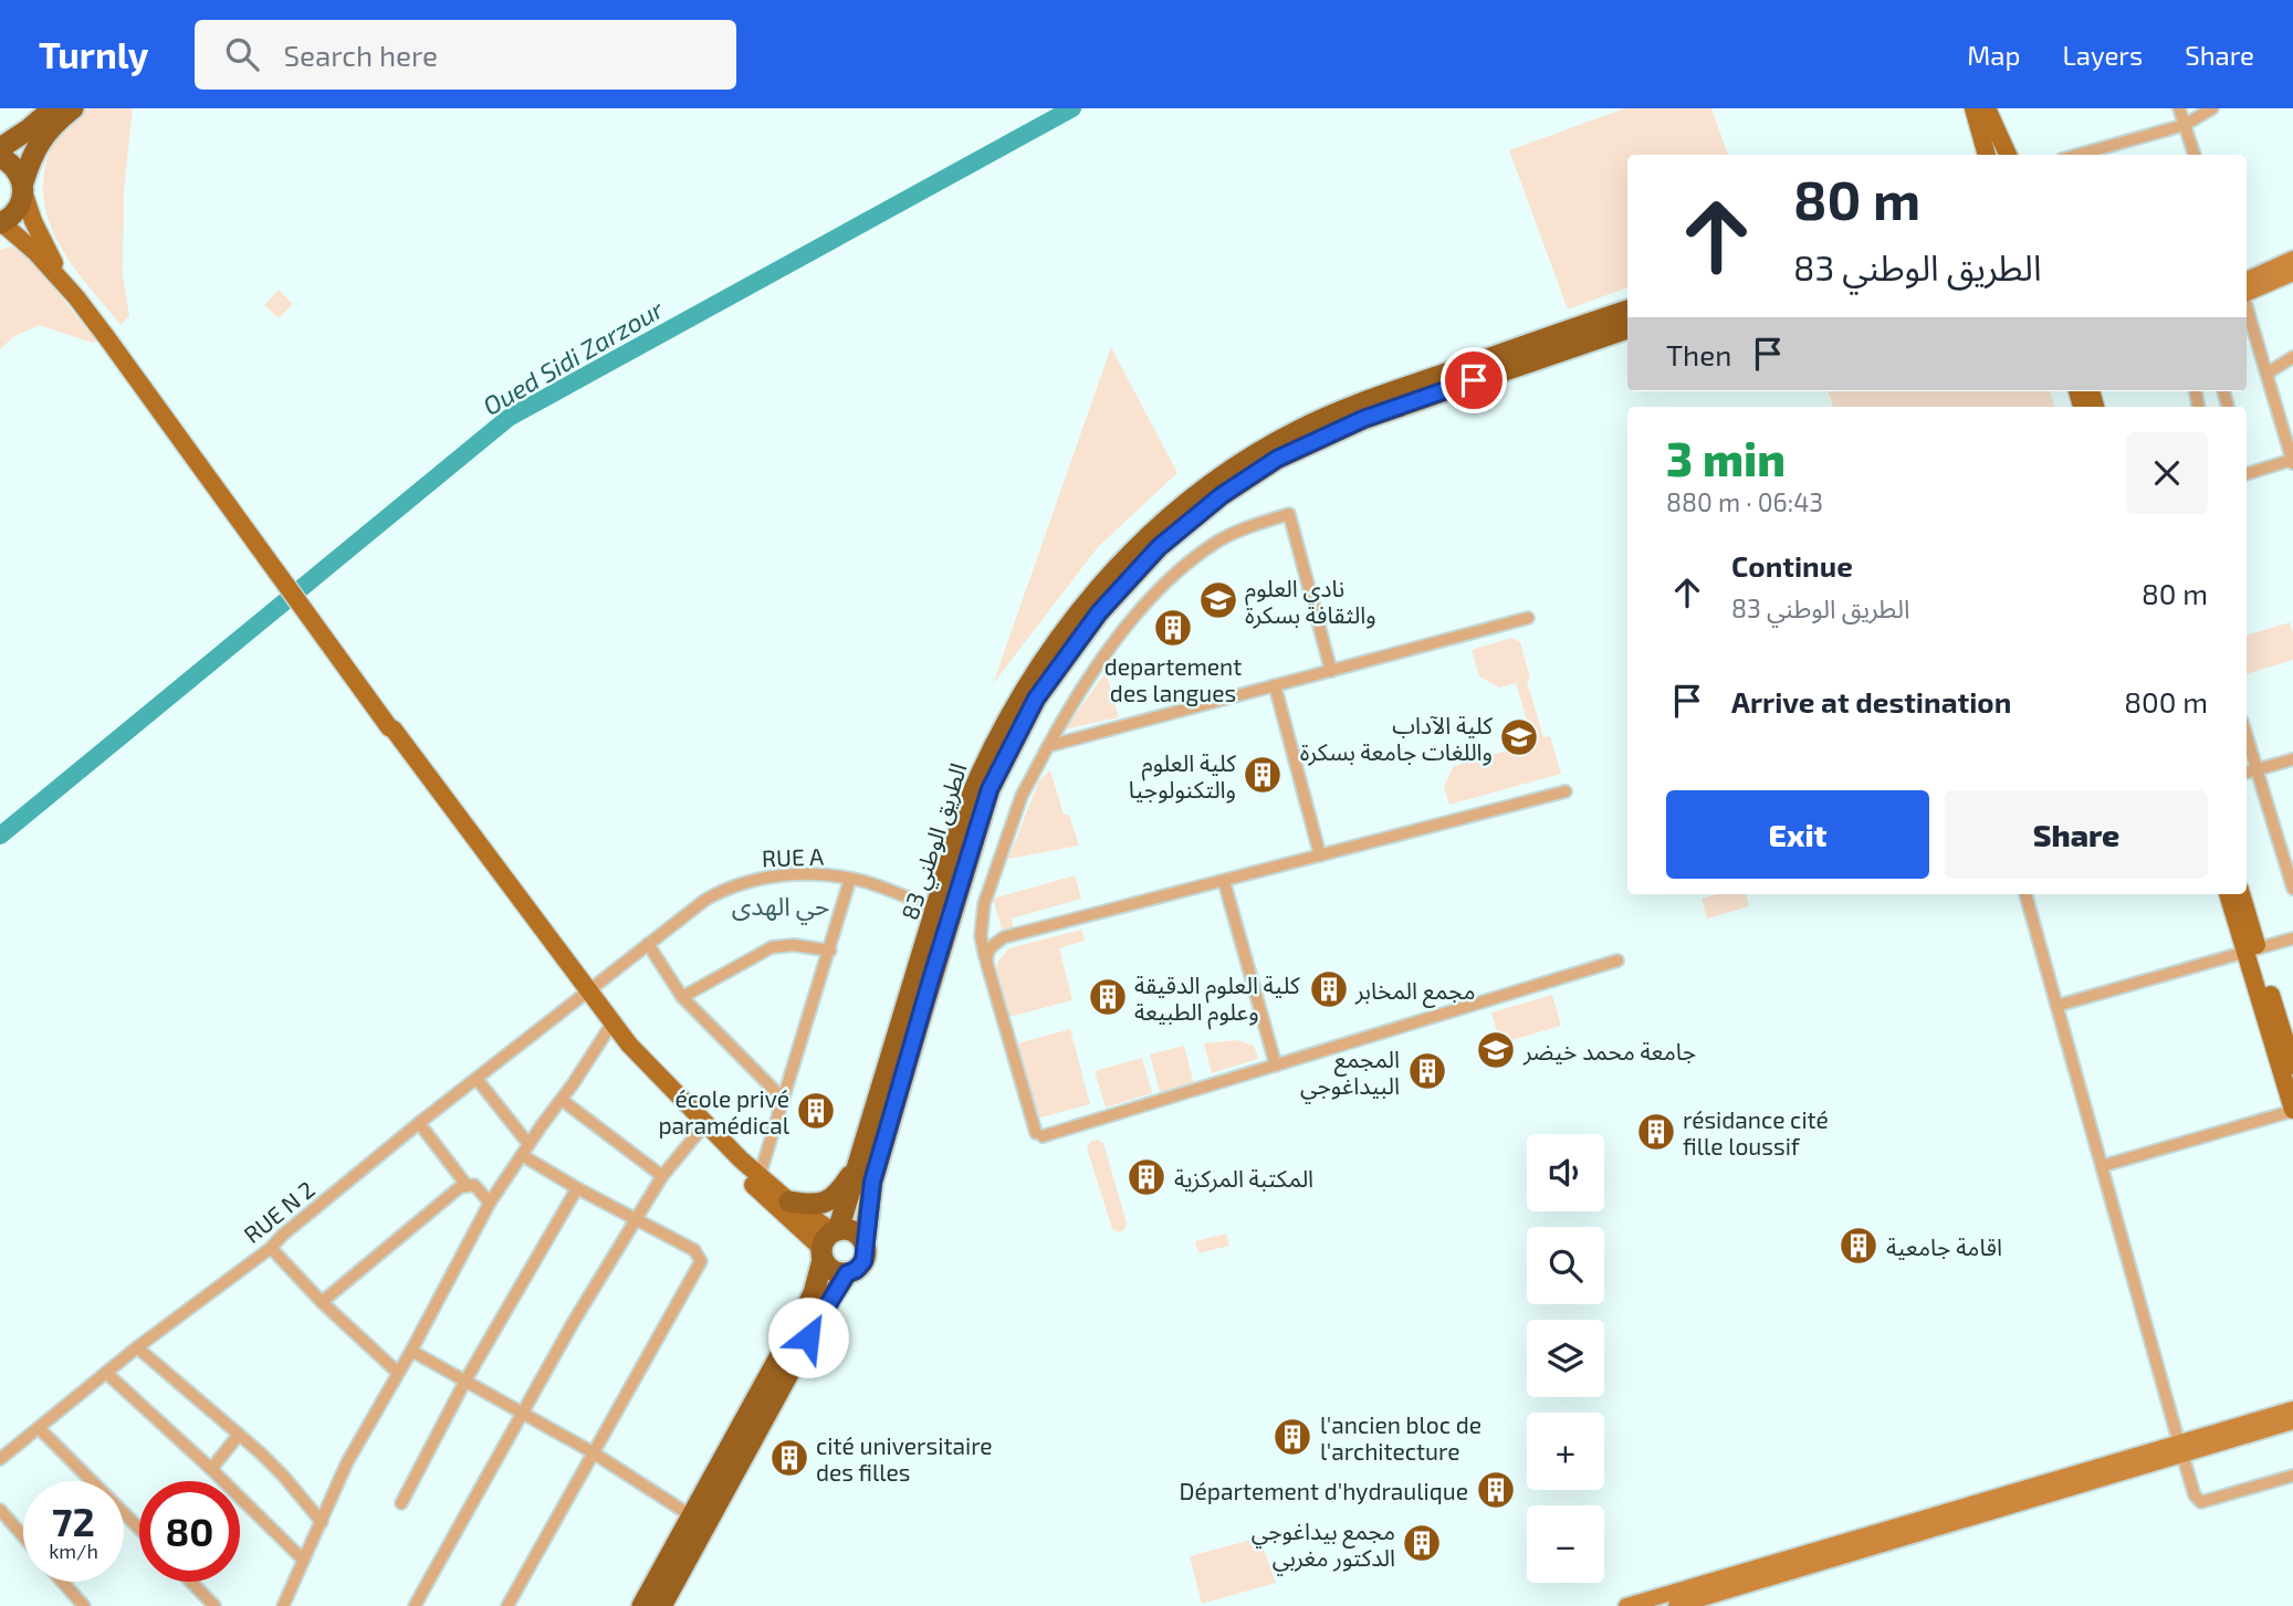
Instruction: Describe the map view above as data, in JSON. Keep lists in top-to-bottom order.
{
  "streets": {
    "highway": ["الطريق الوطني 83"],
    "street": ["RUE A", "RUE N 2"]
  },
  "crossings": [
    ["الطريق الوطني 83", "RUE A"],
    ["RUE A", "RUE N 2"]
  ],
  "districts": ["حي الهدى"],
  "water": ["Oued Sidi Zarzour"],
  "places": {
    "school or university": ["نادي العلوم والثقافة بسكرة", "كلية الآداب واللغات جامعة بسكرة", "جامعة محمد خيضر"],
    "building": [
      "departement des langues",
      "كلية العلوم والتكنولوجيا",
      "مجمع المخابر",
      "كلية العلوم الدقيقة وعلوم الطبيعة",
      "المجمع البيداغوجي",
      "école privé paramédical",
      "résidance cité fille loussif",
      "المكتبة المركزية",
      "اقامة جامعية",
      "l'ancien bloc de l'architecture",
      "cité universitaire des filles",
      "Département d'hydraulique",
      "مجمع بيداغوجي الدكتور مغربي"
    ]
  },
  "page": {
    "header": "Turnly",
    "search": "Search here",
    "nav": ["Map", "Layers", "Share"],
    "turn": ["80 m", "الطريق الوطني 83"],
    "then": "Then",
    "heading": ["3 min", "880 m · 06:43"],
    "list": [
      {
        "name": "Continue",
        "note": "الطريق الوطني 83",
        "value": "80 m"
      },
      {
        "name": "Arrive at destination",
        "value": "800 m"
      }
    ],
    "buttons": ["Exit", "Share"],
    "map_buttons": ["+", "−"],
    "speed": "72 km/h",
    "limit": "80"
  }
}
